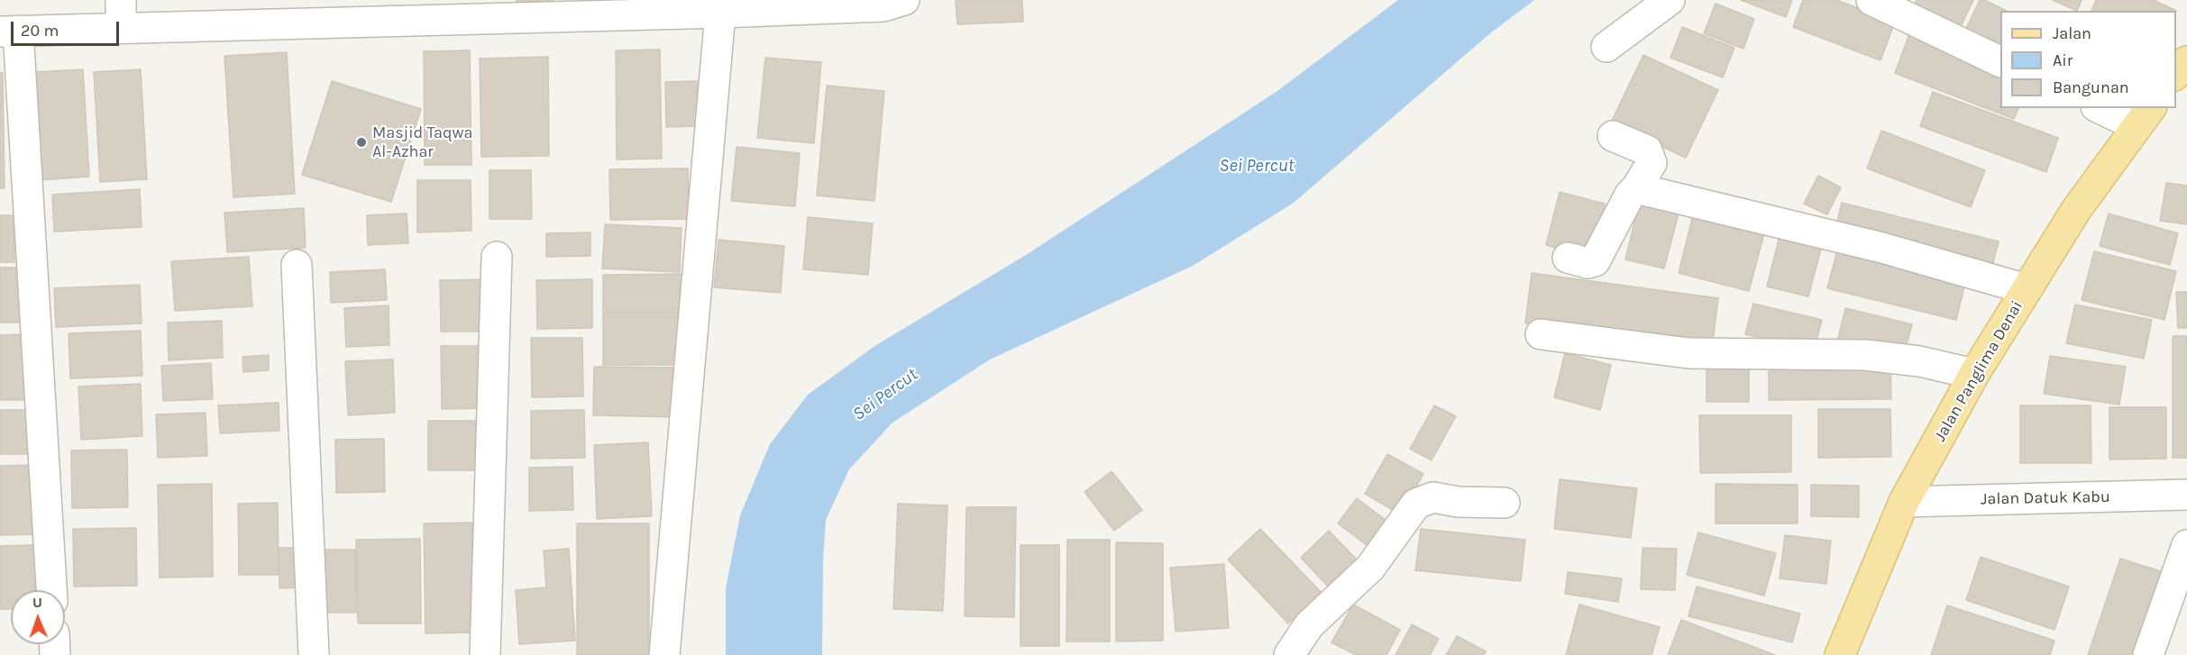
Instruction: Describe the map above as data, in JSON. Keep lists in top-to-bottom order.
{
  "streets": {
    "main road": ["Jalan Panglima Denai"],
    "street": ["Jalan Datuk Kabu"]
  },
  "crossings": [
    ["Jalan Panglima Denai", "Jalan Datuk Kabu"]
  ],
  "water": ["Sei Percut"],
  "places": ["Masjid Taqwa Al-Azhar"],
  "legend": ["Jalan", "Air", "Bangunan"],
  "scale_bar": "20 m",
  "north": "top"
}
